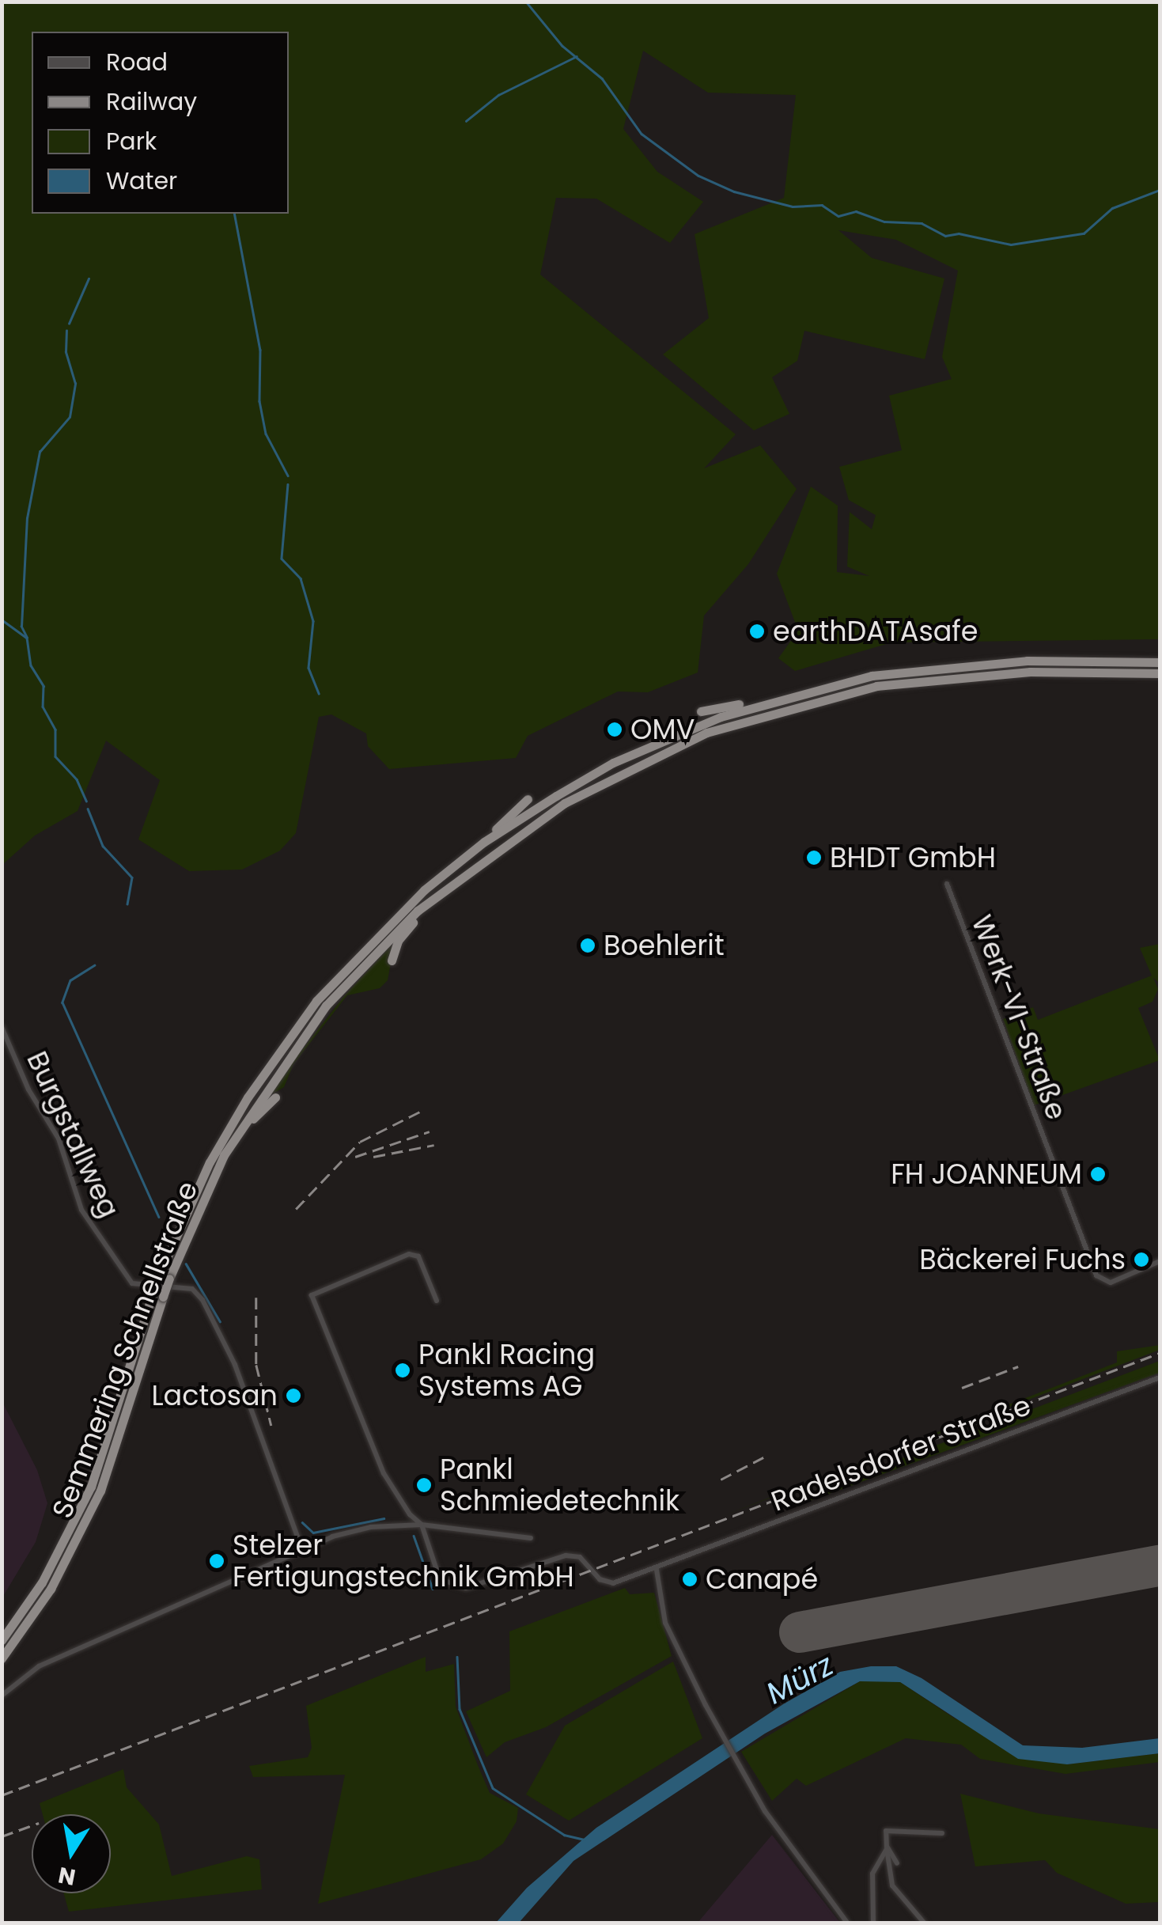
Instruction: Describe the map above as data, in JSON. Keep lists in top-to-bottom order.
{
  "streets": {
    "highway": ["Semmering Schnellstraße"],
    "street": ["Werk-VI-Straße", "Burgstallweg", "Radelsdorfer Straße"]
  },
  "water": ["Mürz"],
  "places": [
    "earthDATAsafe",
    "OMV",
    "BHDT GmbH",
    "Boehlerit",
    "FH JOANNEUM",
    "Bäckerei Fuchs",
    "Pankl Racing Systems AG",
    "Lactosan",
    "Pankl Schmiedetechnik",
    "Stelzer Fertigungstechnik GmbH",
    "Canapé"
  ],
  "legend": [
    "Road",
    "Railway",
    "Park",
    "Water"
  ],
  "north": "bottom"
}
